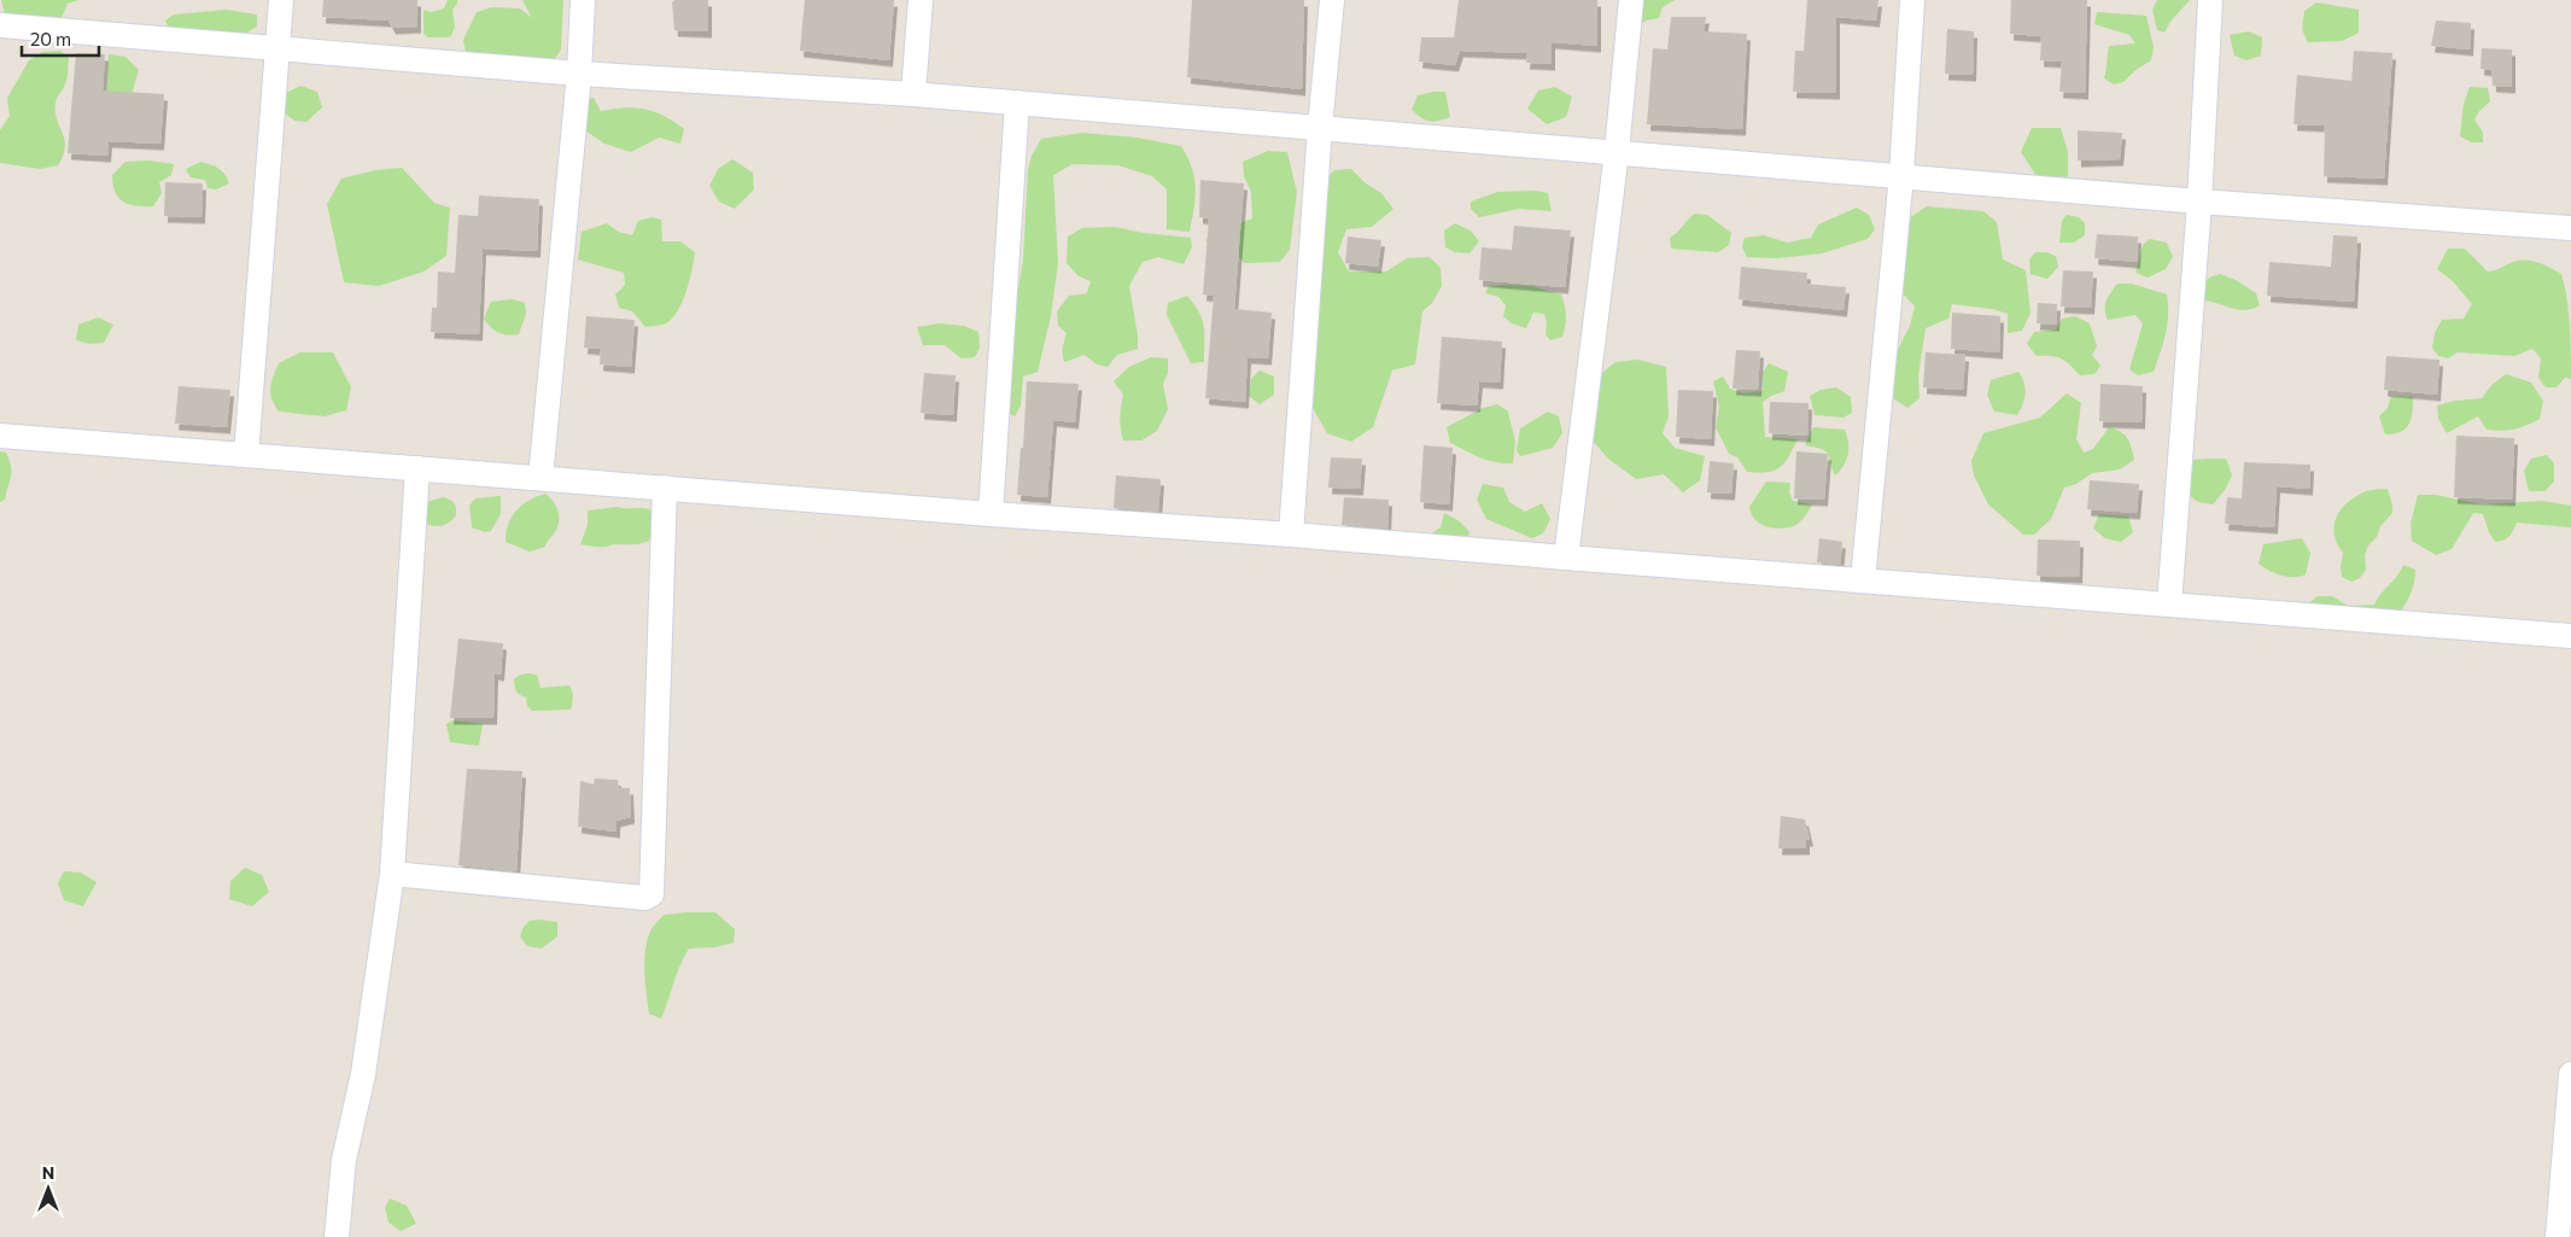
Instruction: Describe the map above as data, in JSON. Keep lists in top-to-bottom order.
{
  "scale_bar": "20 m",
  "north": "top"
}
